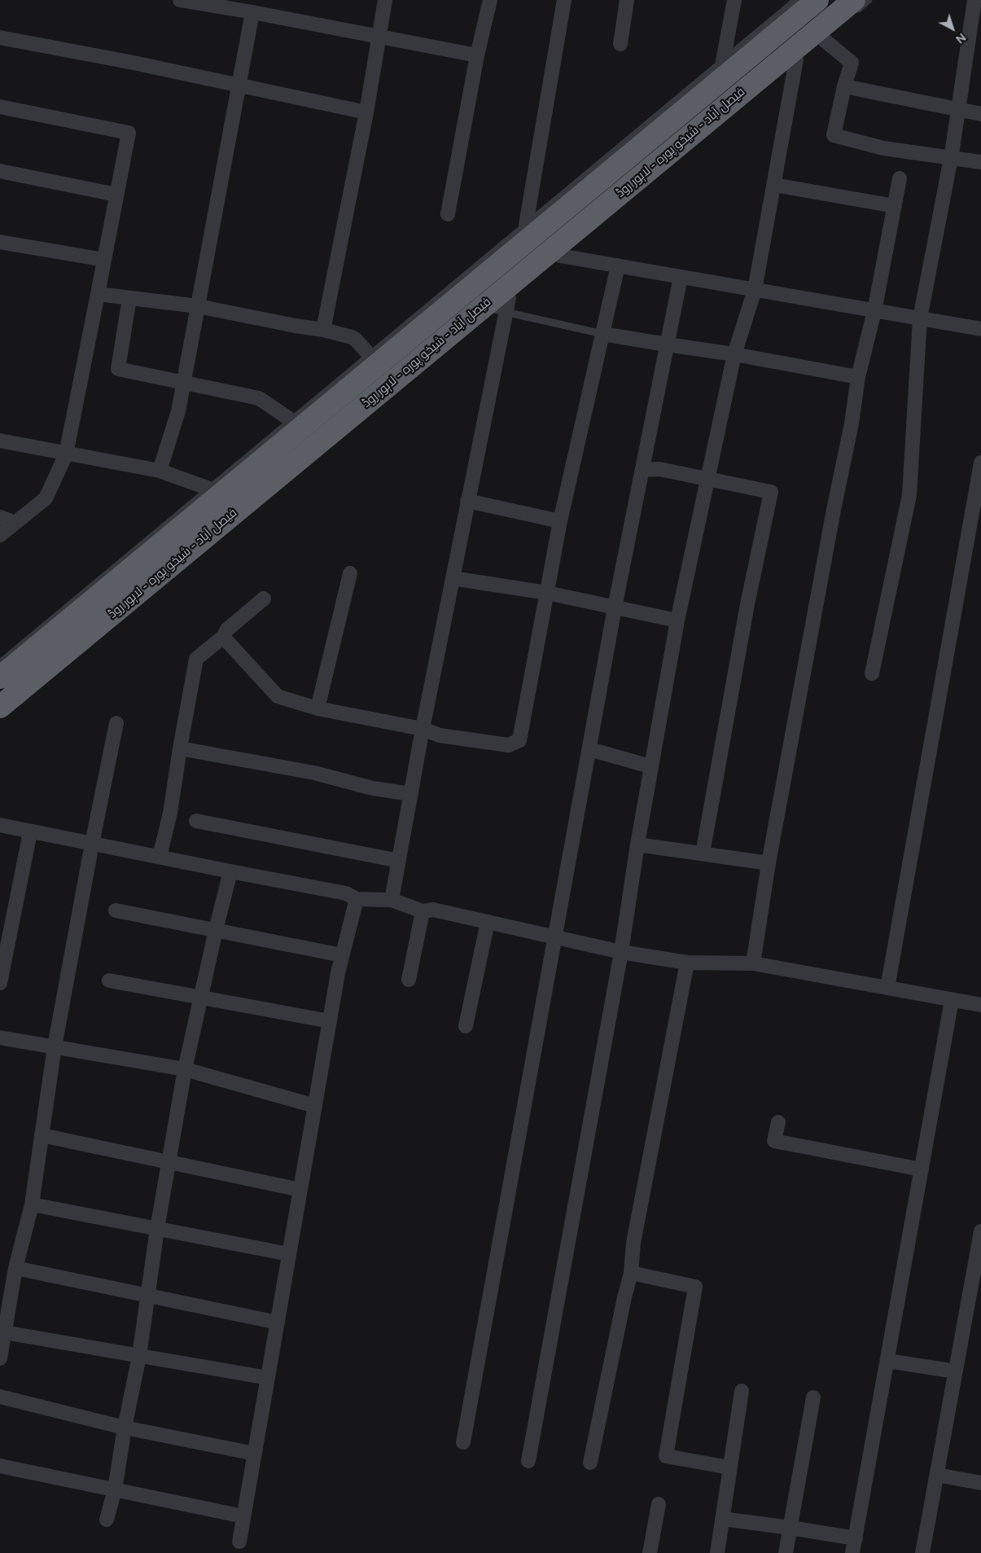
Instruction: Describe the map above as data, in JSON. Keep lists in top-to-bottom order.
{
  "streets": {
    "highway": ["فیصل آباد - شیخو پورہ - لاہور روڈ"]
  },
  "north": "bottom right"
}
